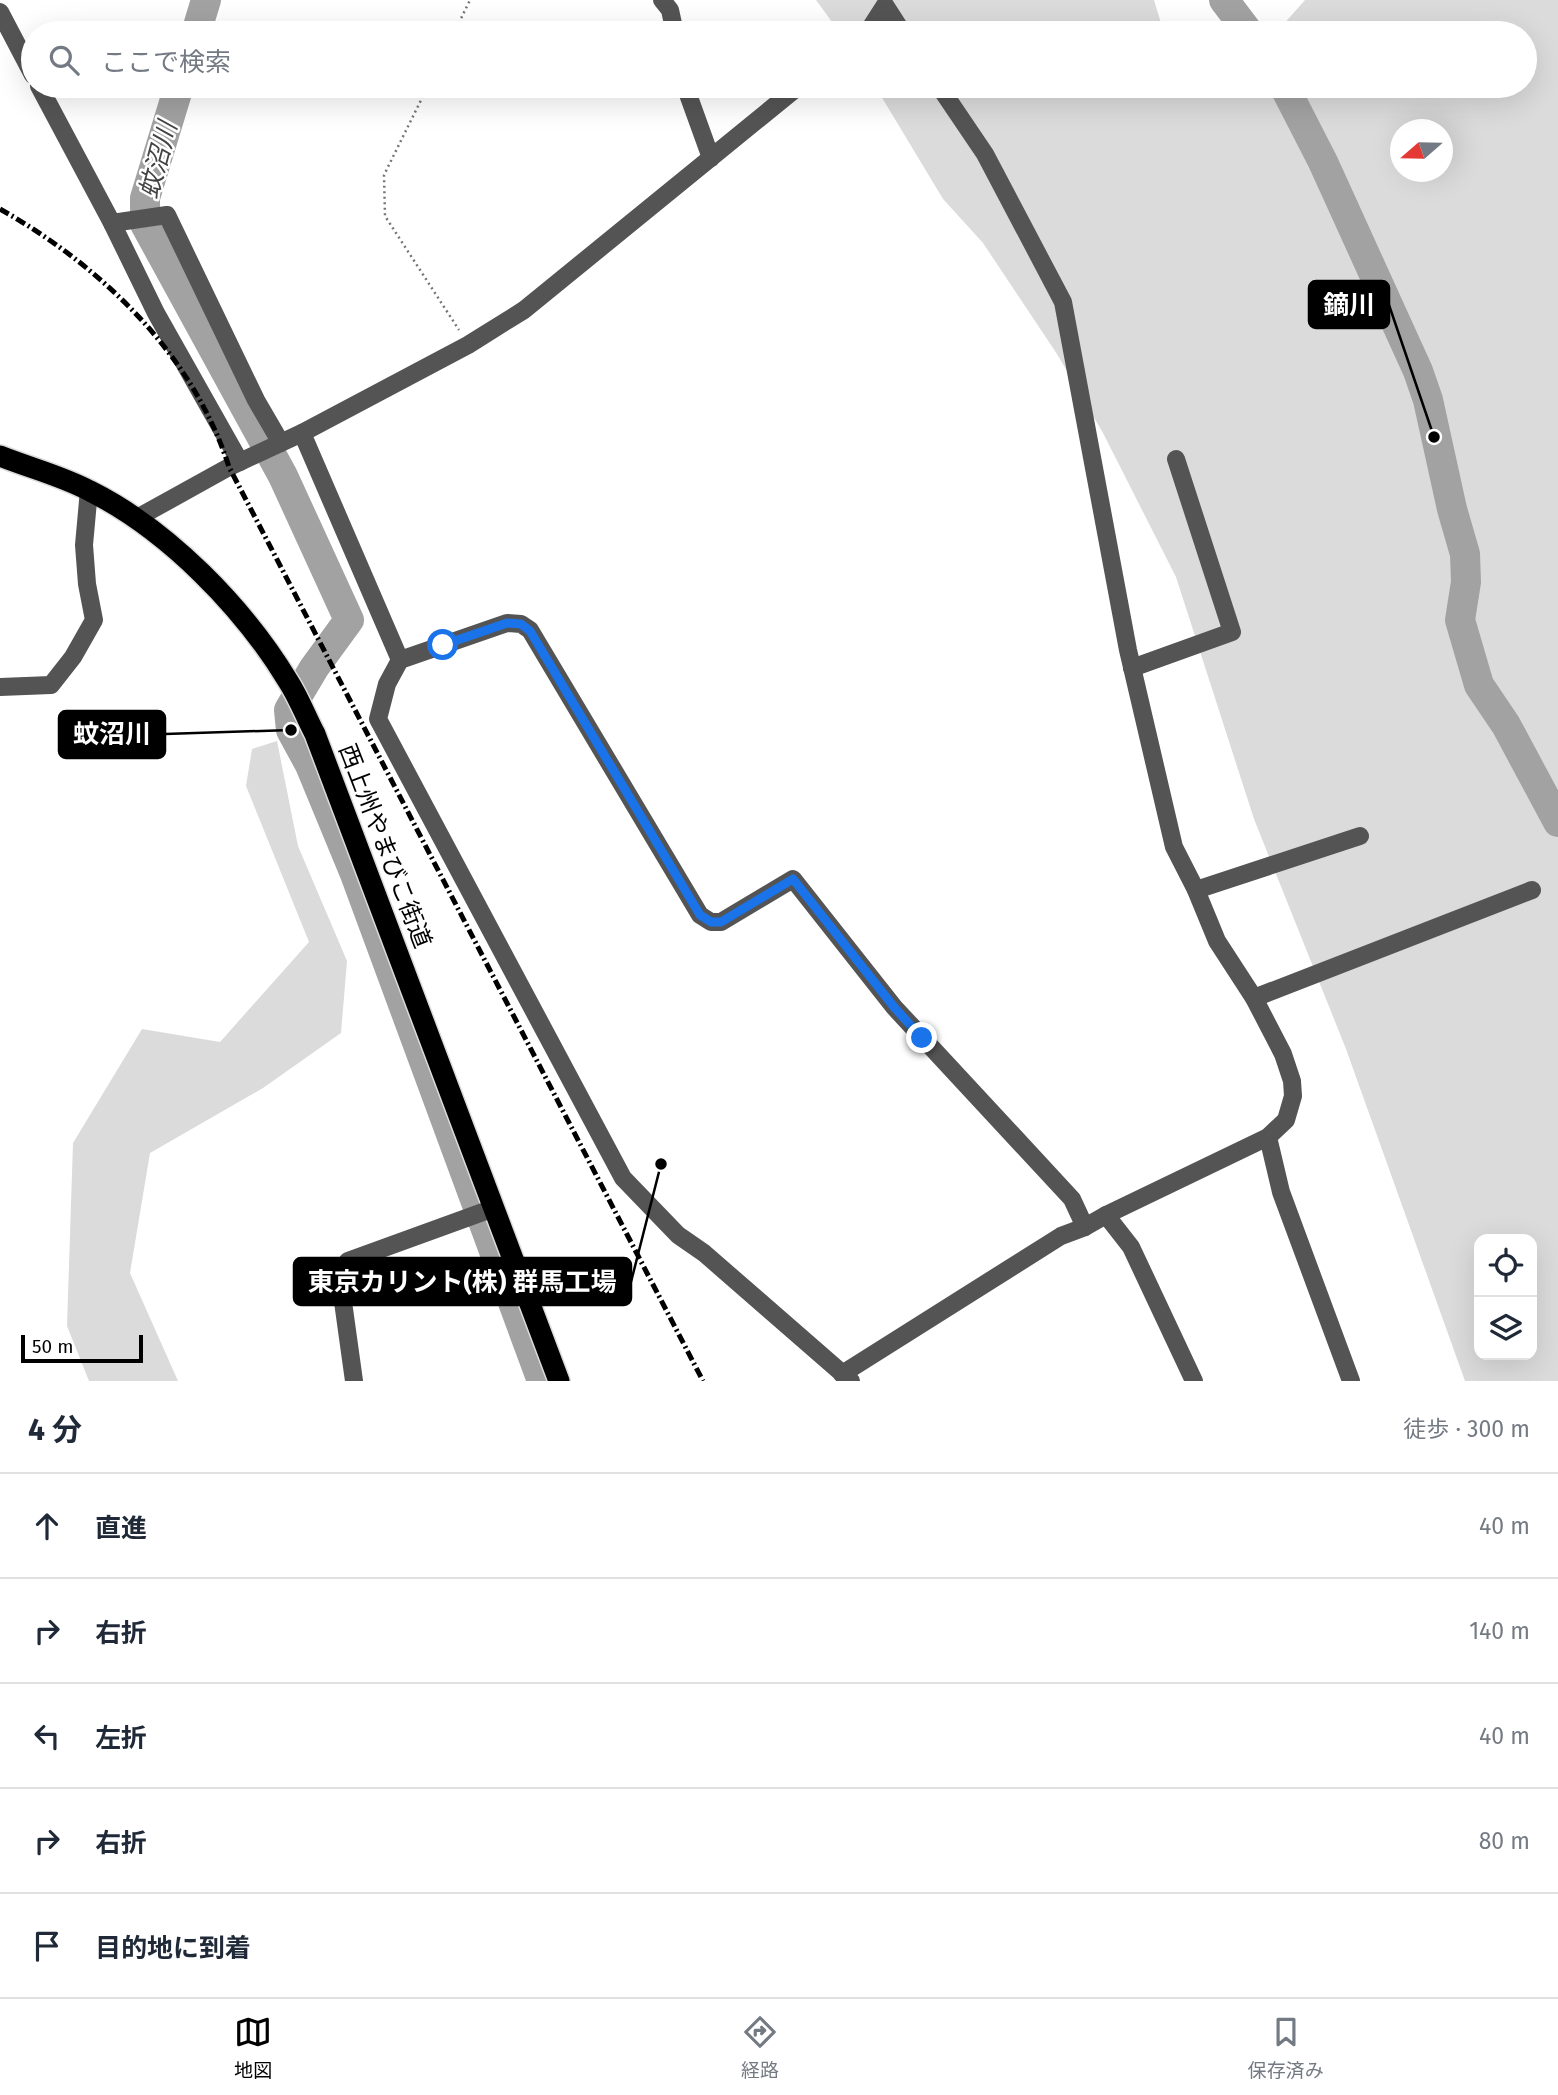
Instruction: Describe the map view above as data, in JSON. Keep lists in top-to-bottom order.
{
  "streets": {
    "highway": ["西上州やまびこ街道"]
  },
  "water": ["蚊沼川"],
  "places": ["鏑川", "蚊沼川", "東京カリント(株) 群馬工場"],
  "scale_bar": "50 m",
  "north": "left",
  "page": {
    "search": "ここで検索",
    "scale": "50 m",
    "heading": ["4 分", "徒歩 · 300 m"],
    "list": [
      ["直進", "40 m"],
      ["右折", "140 m"],
      ["左折", "40 m"],
      ["右折", "80 m"],
      "目的地に到着"
    ],
    "nav": ["地図", "経路", "保存済み"]
  }
}
